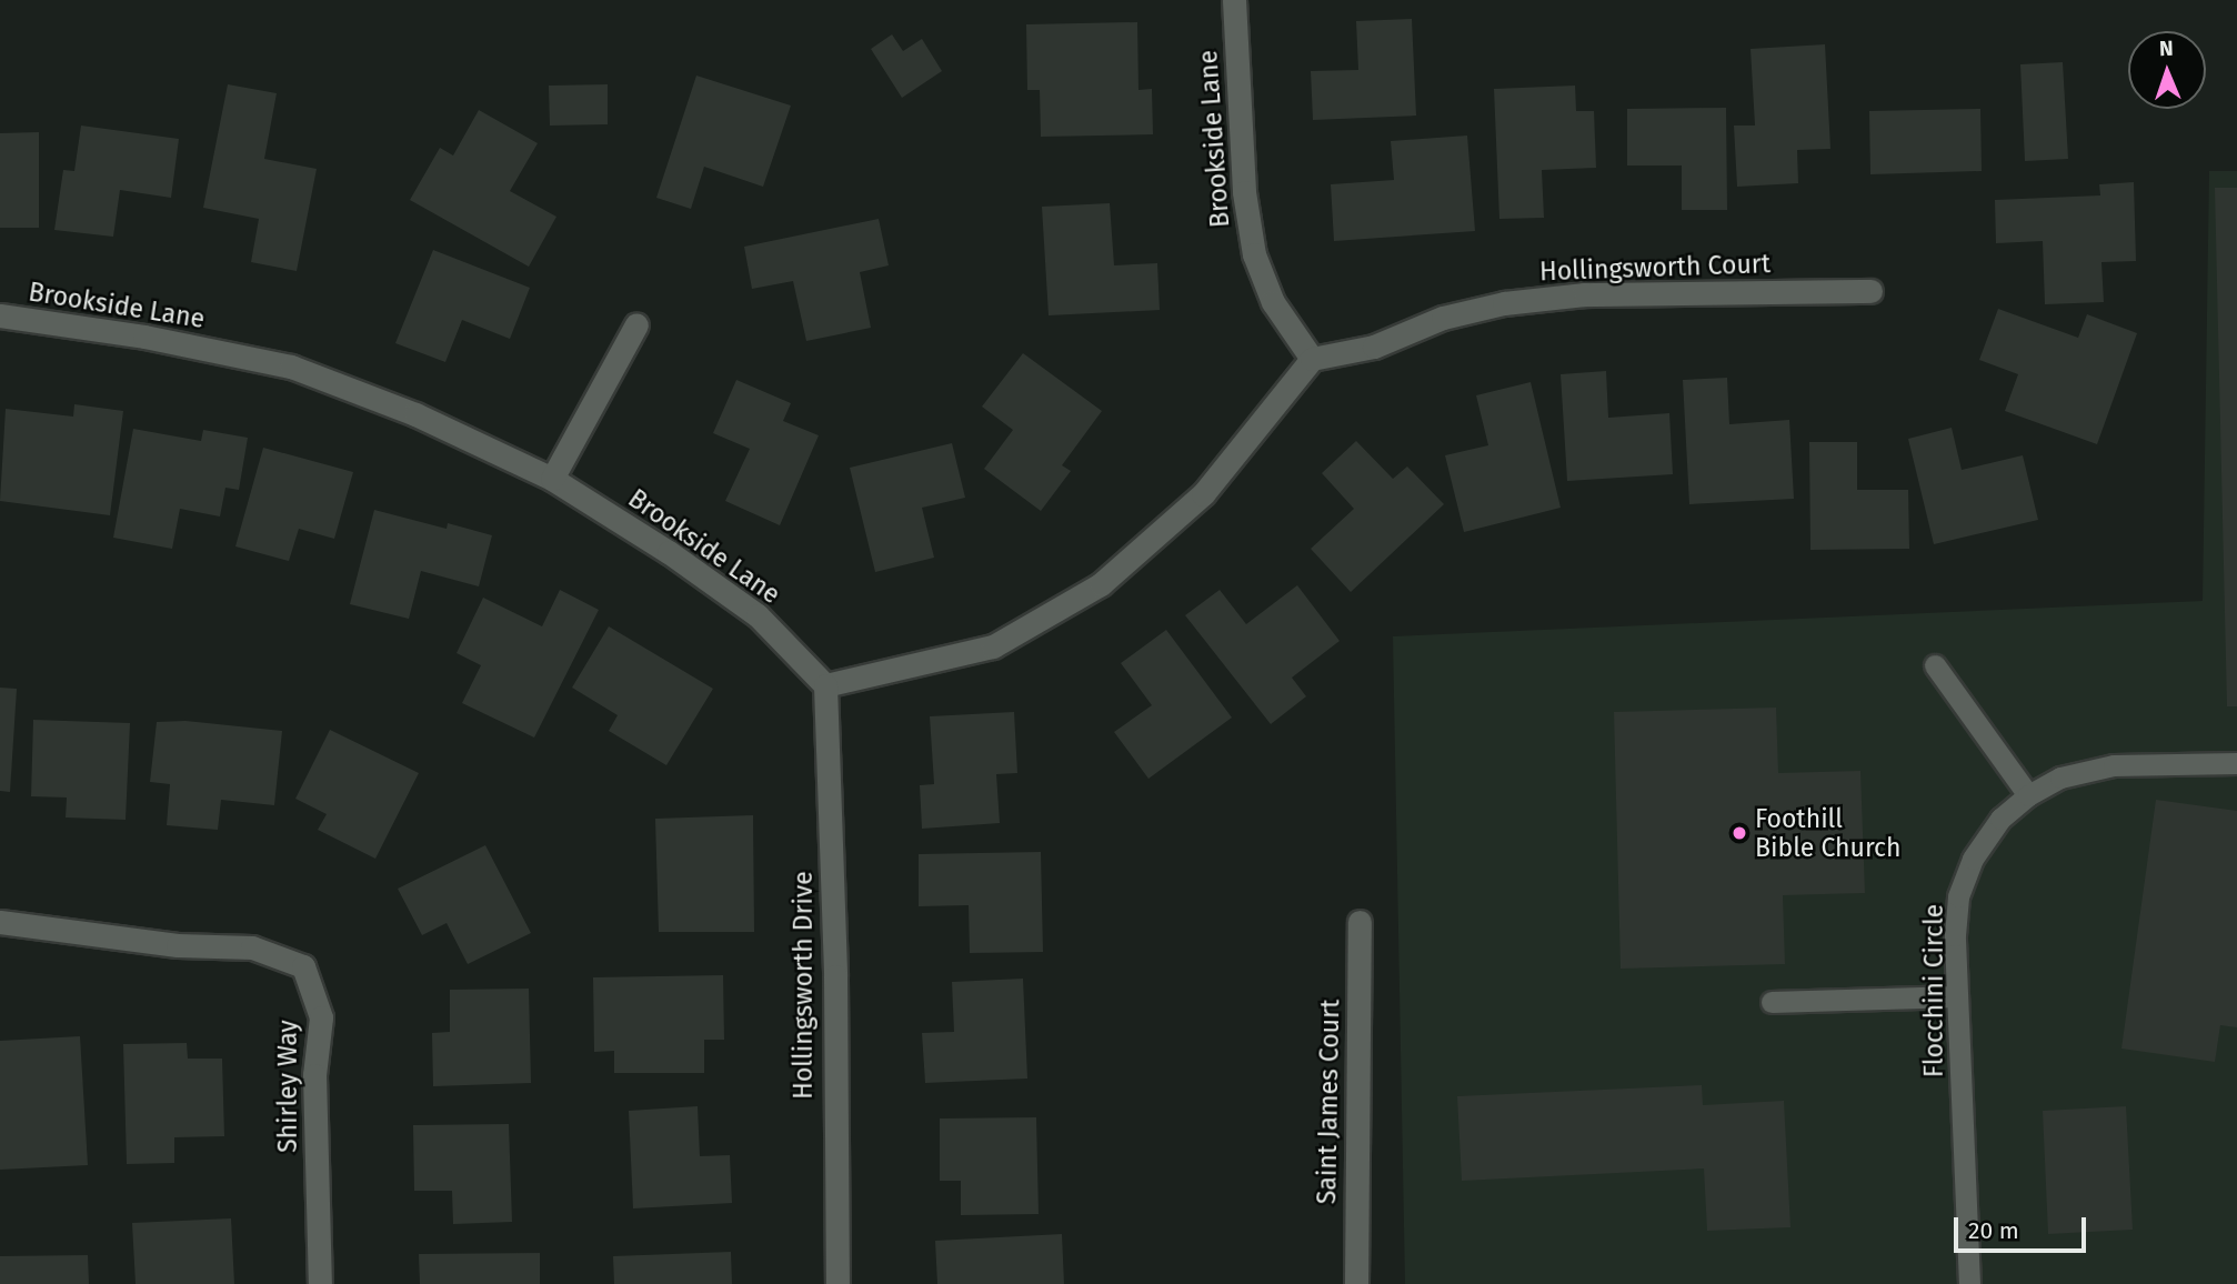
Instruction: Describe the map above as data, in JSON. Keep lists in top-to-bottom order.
{
  "streets": {
    "street": [
      "Brookside Lane",
      "Hollingsworth Court",
      "Hollingsworth Drive",
      "Shirley Way",
      "Saint James Court"
    ],
    "lane": ["Flocchini Circle"]
  },
  "crossings": [
    ["Brookside Lane", "Hollingsworth Court"],
    ["Brookside Lane", "Hollingsworth Drive"]
  ],
  "places": ["Foothill Bible Church"],
  "scale_bar": "20 m",
  "north": "top"
}
